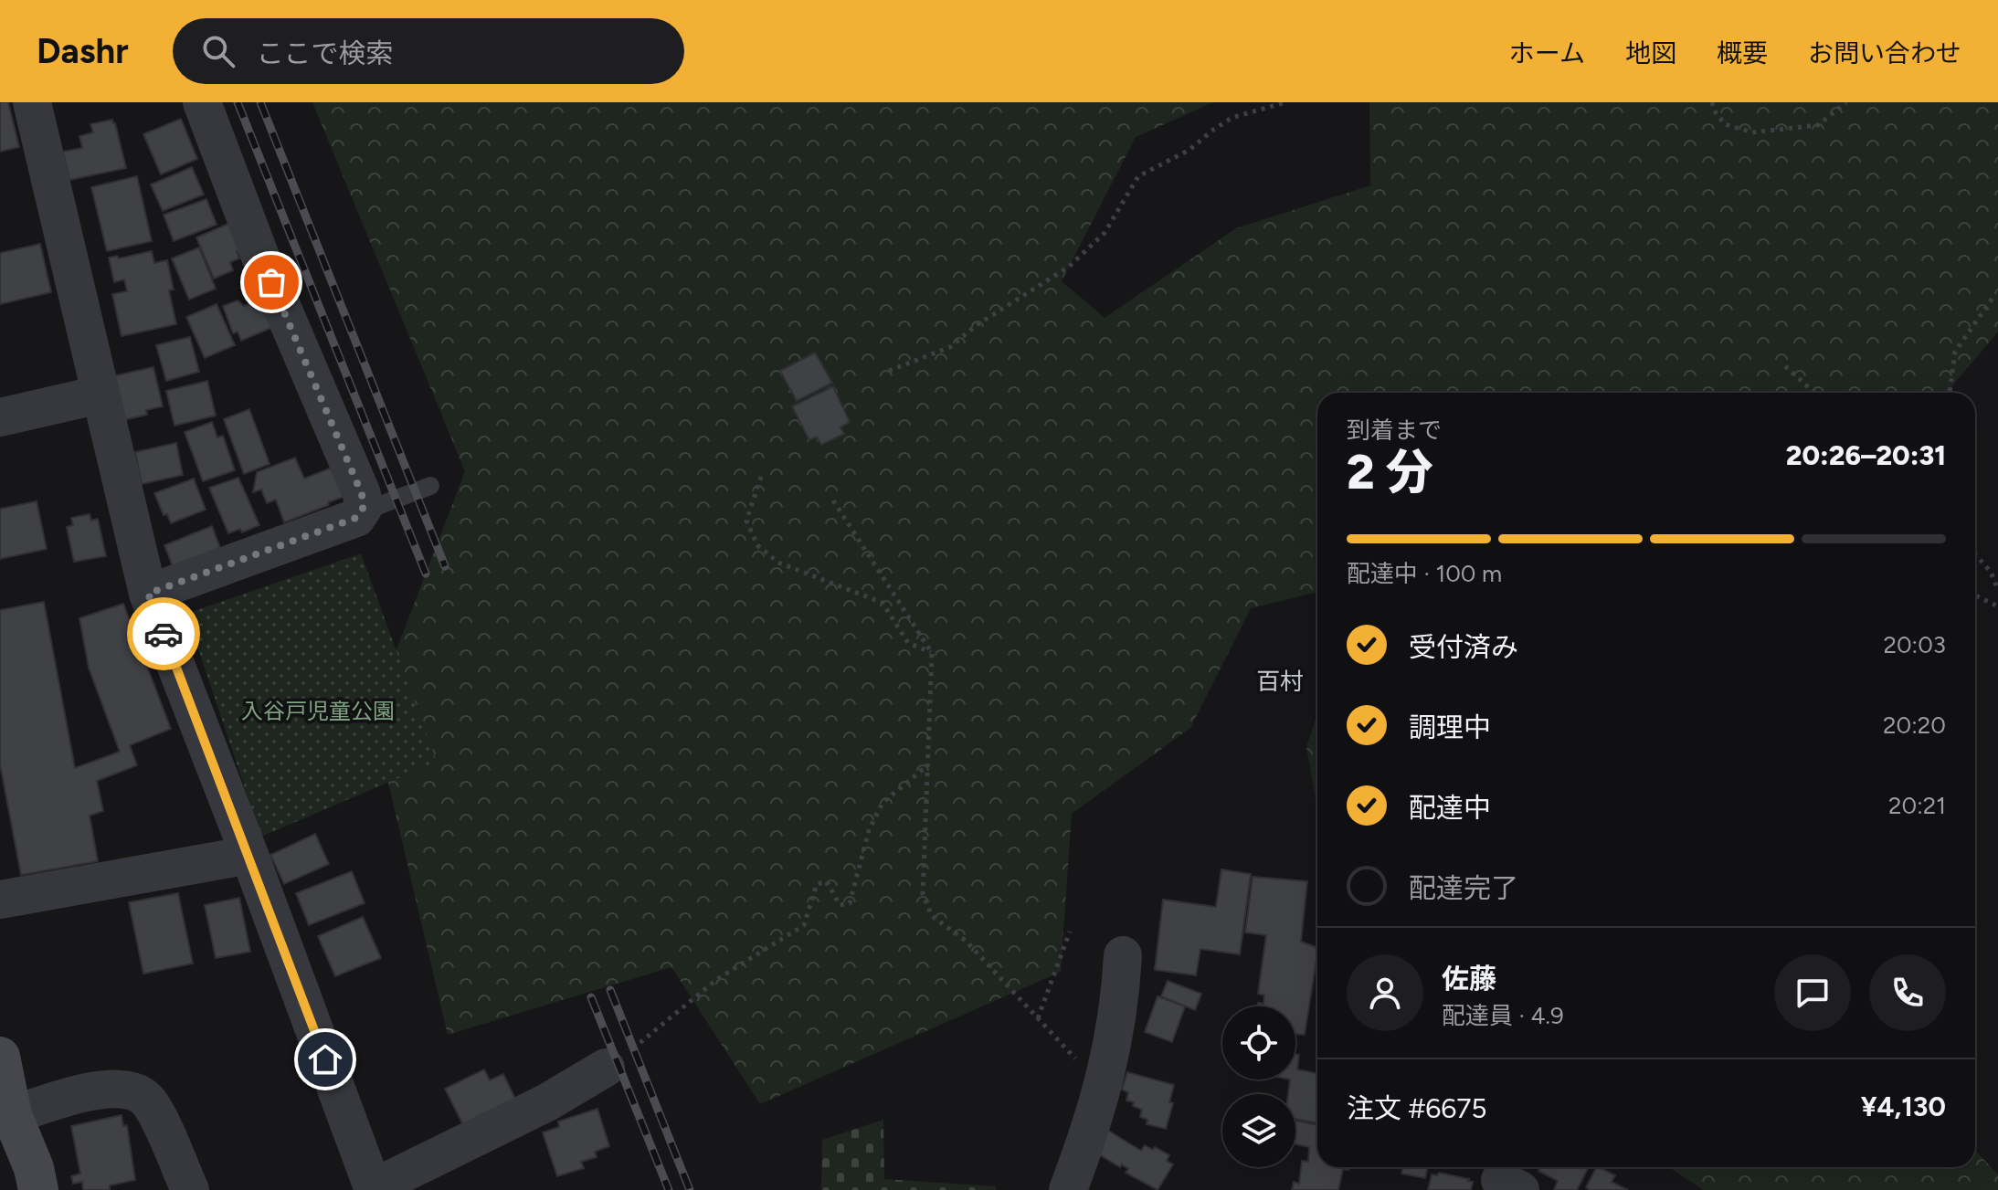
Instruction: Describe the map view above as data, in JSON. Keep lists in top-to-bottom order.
{
  "districts": ["百村"],
  "parks": ["入谷戸児童公園"],
  "page": {
    "header": "Dashr",
    "search": "ここで検索",
    "nav": [
      "ホーム",
      "地図",
      "概要",
      "お問い合わせ"
    ],
    "heading": ["2 分", "到着まで", "20:26–20:31"],
    "panel": [
      "佐藤",
      "配達員 · 4.9",
      "注文 #6675",
      "¥4,130"
    ],
    "bar": "配達中 · 100 m",
    "list": [
      ["受付済み", "20:03"],
      ["調理中", "20:20"],
      ["配達中", "20:21"],
      "配達完了"
    ]
  }
}
